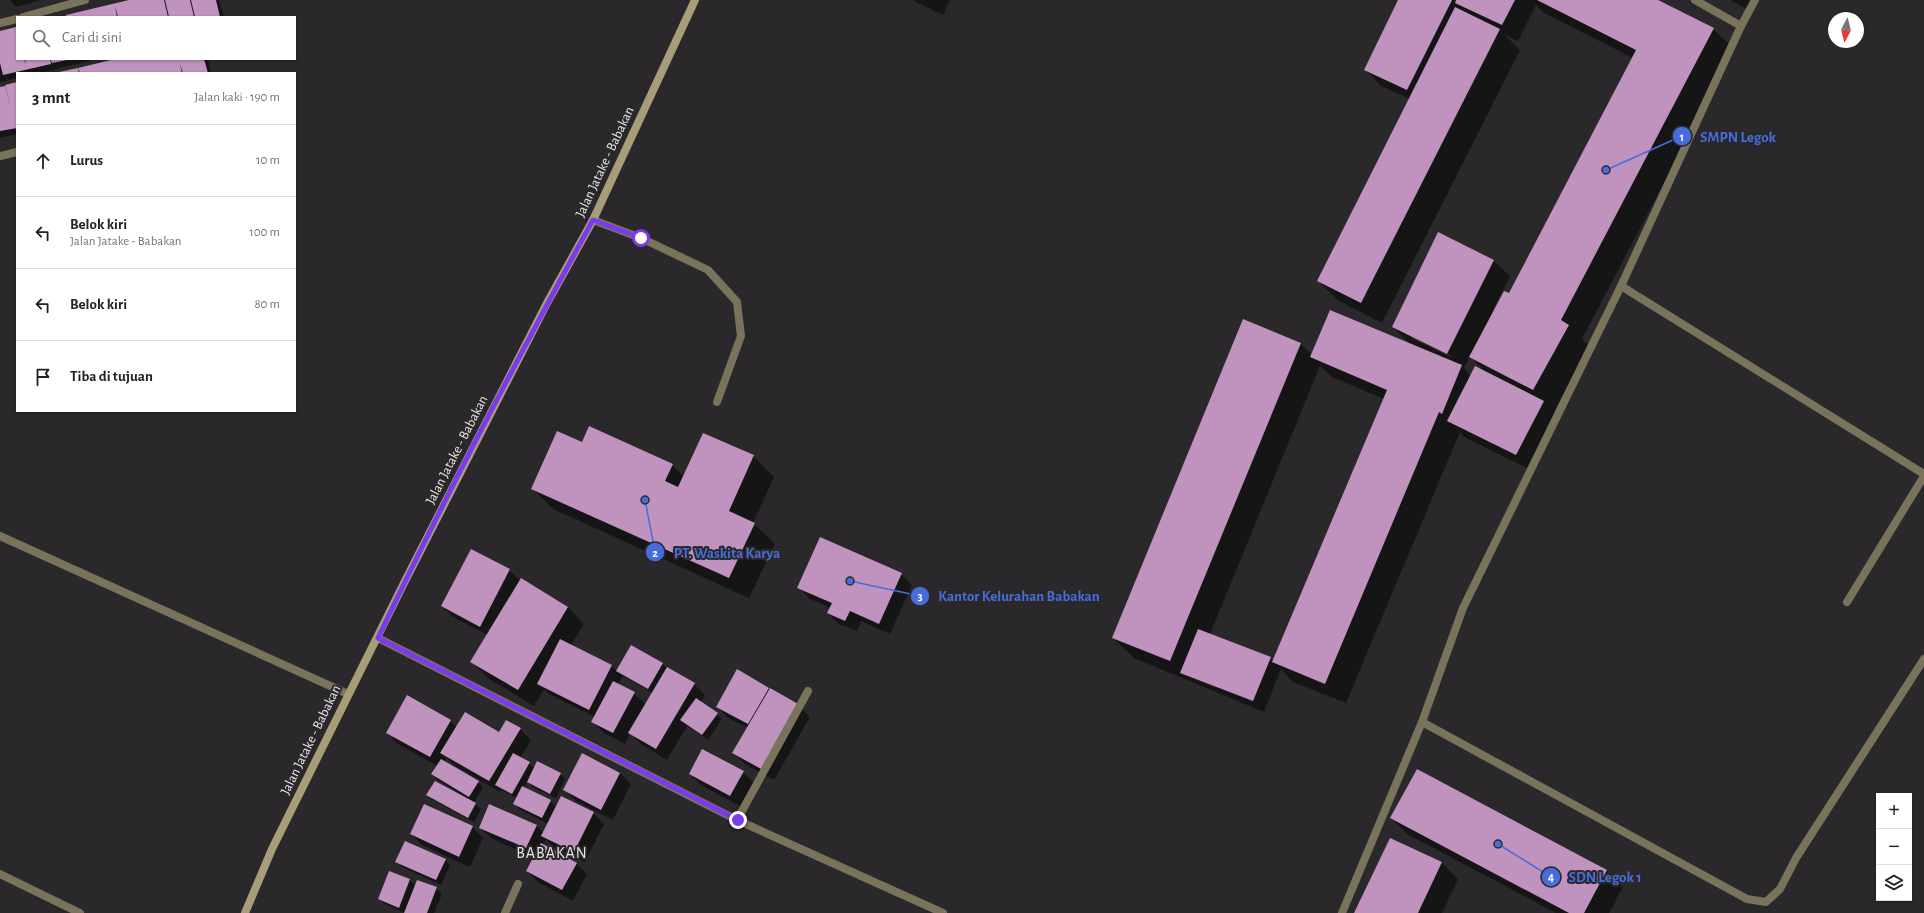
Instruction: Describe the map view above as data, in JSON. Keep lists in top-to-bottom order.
{
  "streets": {
    "main road": ["Jalan Jatake - Babakan"]
  },
  "districts": ["BABAKAN"],
  "places": [
    "SMPN Legok",
    "PT. Waskita Karya",
    "Kantor Kelurahan Babakan",
    "SDN Legok 1"
  ],
  "north": "bottom",
  "page": {
    "search": "Cari di sini",
    "heading": ["3 mnt", "Jalan kaki · 190 m"],
    "list": [
      ["Lurus", "10 m"],
      ["Belok kiri", "Jalan Jatake - Babakan", "100 m"],
      ["Belok kiri", "80 m"],
      "Tiba di tujuan"
    ],
    "map_buttons": ["+", "−"]
  }
}
